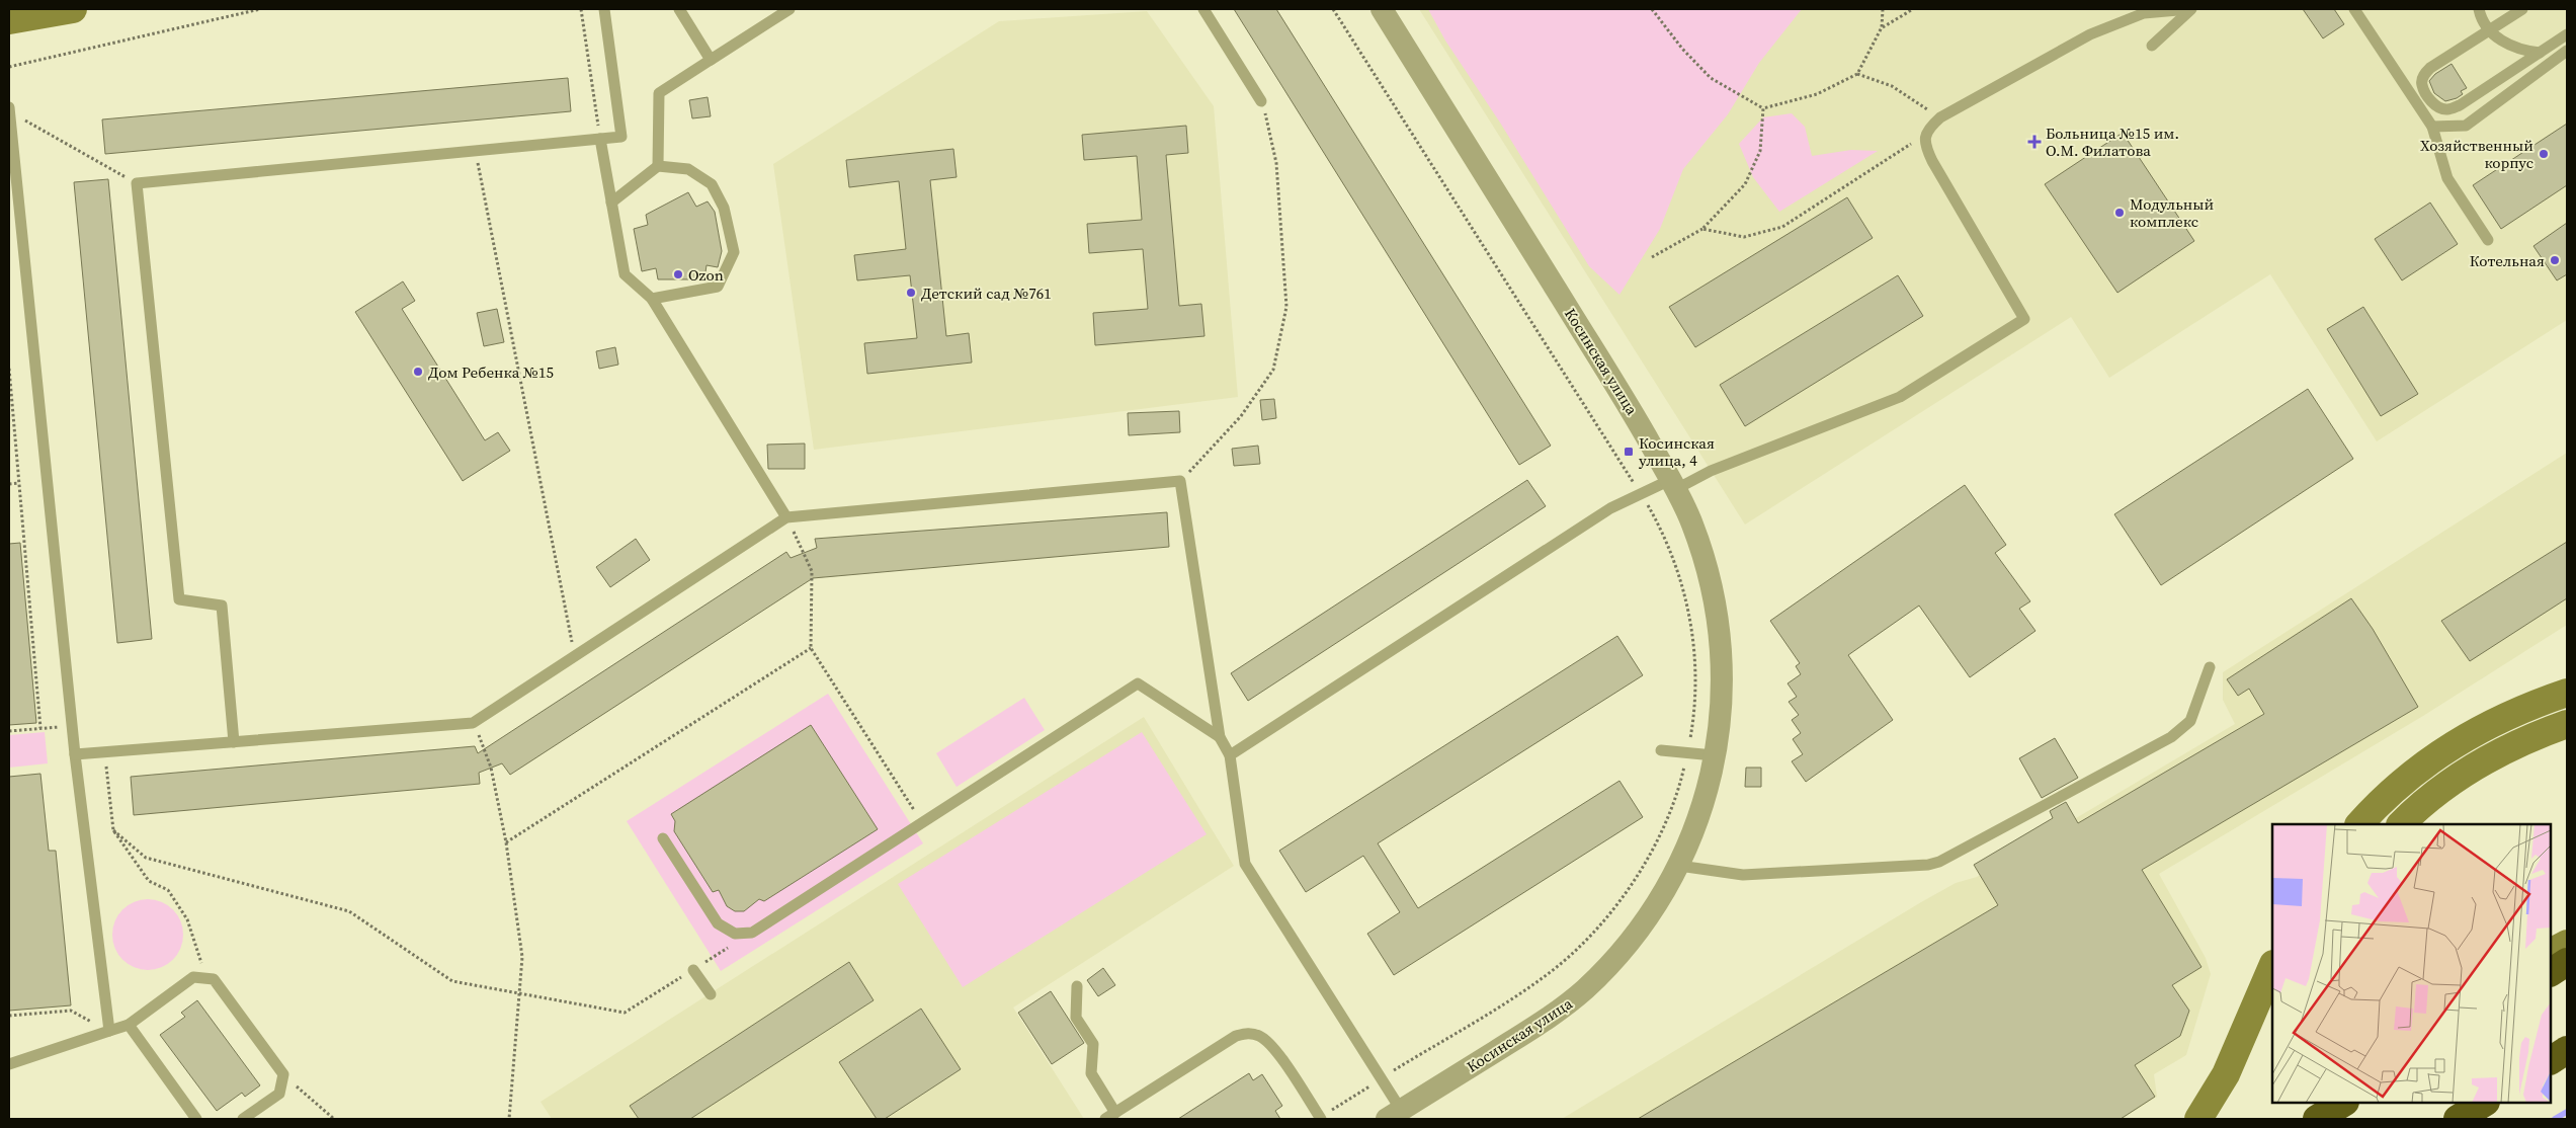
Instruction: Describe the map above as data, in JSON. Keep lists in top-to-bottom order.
{
  "streets": {
    "street": ["Косинская улица"]
  },
  "places": {
    "health": ["Больница №15 им. О.М. Филатова"],
    "other": [
      "Хозяйственный корпус",
      "Модульный комплекс",
      "Котельная",
      "Ozon",
      "Детский сад №761",
      "Дом Ребенка №15"
    ],
    "transit": ["Косинская улица, 4"]
  }
}
